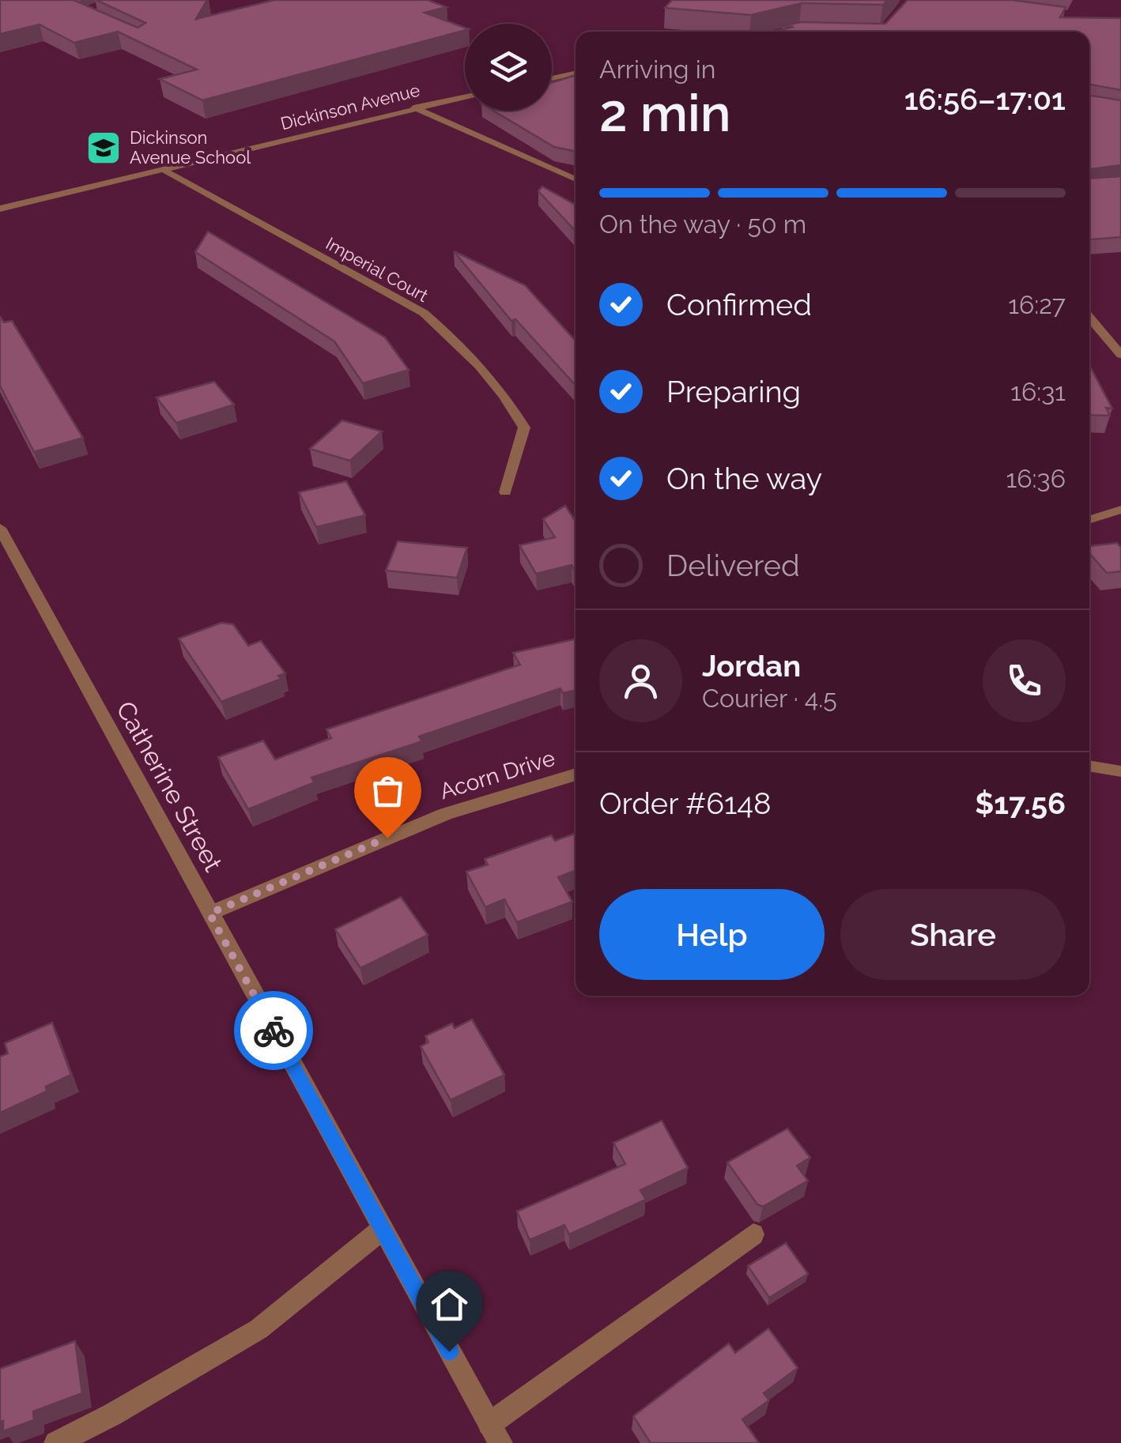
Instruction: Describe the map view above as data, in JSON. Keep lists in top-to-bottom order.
{
  "streets": {
    "street": [
      "Dickinson Avenue",
      "Imperial Court",
      "Acorn Drive",
      "Catherine Street"
    ]
  },
  "crossings": [
    ["Dickinson Avenue", "Imperial Court"],
    ["Acorn Drive", "Catherine Street"]
  ],
  "places": {
    "school or university": ["Dickinson Avenue School"]
  },
  "page": {
    "heading": ["2 min", "Arriving in", "16:56–17:01"],
    "panel": [
      "Jordan",
      "Courier · 4.5",
      "Order #6148",
      "$17.56"
    ],
    "bar": "On the way · 50 m",
    "list": [
      ["Confirmed", "16:27"],
      ["Preparing", "16:31"],
      ["On the way", "16:36"],
      "Delivered"
    ],
    "buttons": ["Help", "Share"]
  }
}
